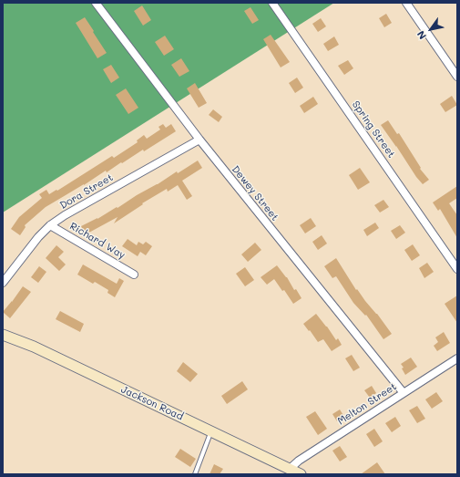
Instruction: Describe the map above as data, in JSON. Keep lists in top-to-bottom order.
{
  "streets": {
    "main road": ["Jackson Road"],
    "street": [
      "Spring Street",
      "Dora Street",
      "Dewey Street",
      "Richard Way",
      "Melton Street"
    ]
  },
  "crossings": [
    ["Dora Street", "Dewey Street"],
    ["Dora Street", "Richard Way"],
    ["Dewey Street", "Melton Street"],
    ["Jackson Road", "Melton Street"]
  ],
  "north": "bottom left"
}
